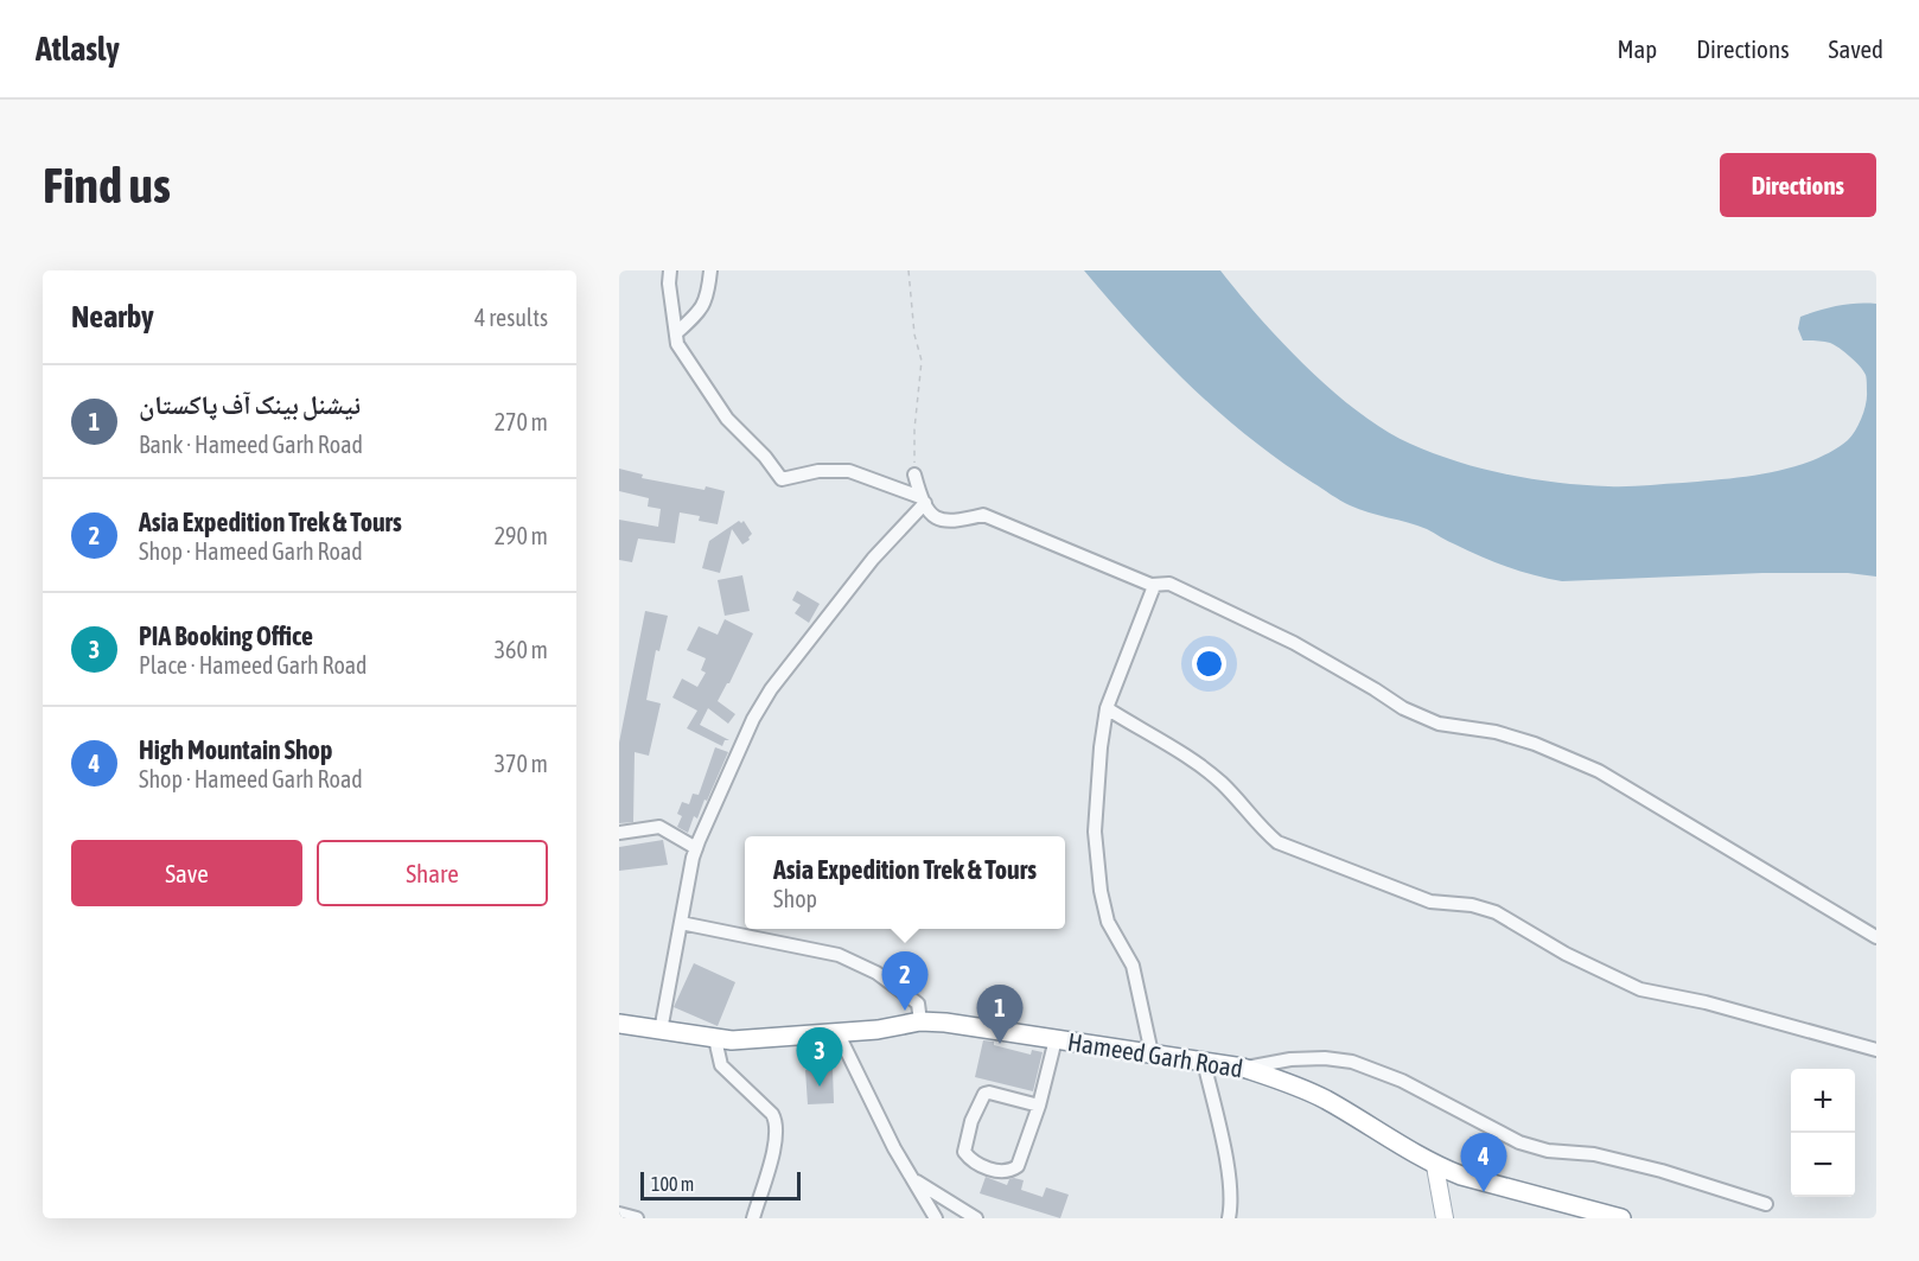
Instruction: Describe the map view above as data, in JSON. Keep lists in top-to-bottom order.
{
  "streets": {
    "highway": ["Hameed Garh Road"]
  },
  "scale_bar": "100 m",
  "page": {
    "header": "Atlasly",
    "nav": ["Map", "Directions", "Saved"],
    "buttons": [
      "Directions",
      ["Save", "Share"]
    ],
    "title": "Find us",
    "heading": ["Nearby", "4 results"],
    "list": [
      {
        "mark": "1",
        "name": "نیشنل بینک آف پاکستان",
        "note": "Bank · Hameed Garh Road",
        "value": "270 m"
      },
      {
        "mark": "2",
        "name": "Asia Expedition Trek & Tours",
        "note": "Shop · Hameed Garh Road",
        "value": "290 m"
      },
      {
        "mark": "3",
        "name": "PIA Booking Office",
        "note": "Place · Hameed Garh Road",
        "value": "360 m"
      },
      {
        "mark": "4",
        "name": "High Mountain Shop",
        "note": "Shop · Hameed Garh Road",
        "value": "370 m"
      }
    ],
    "popup": ["Asia Expedition Trek & Tours", "Shop"],
    "pins": [
      "2",
      "1",
      "3",
      "4"
    ],
    "map_buttons": ["+", "−"],
    "scale": "100 m"
  }
}
